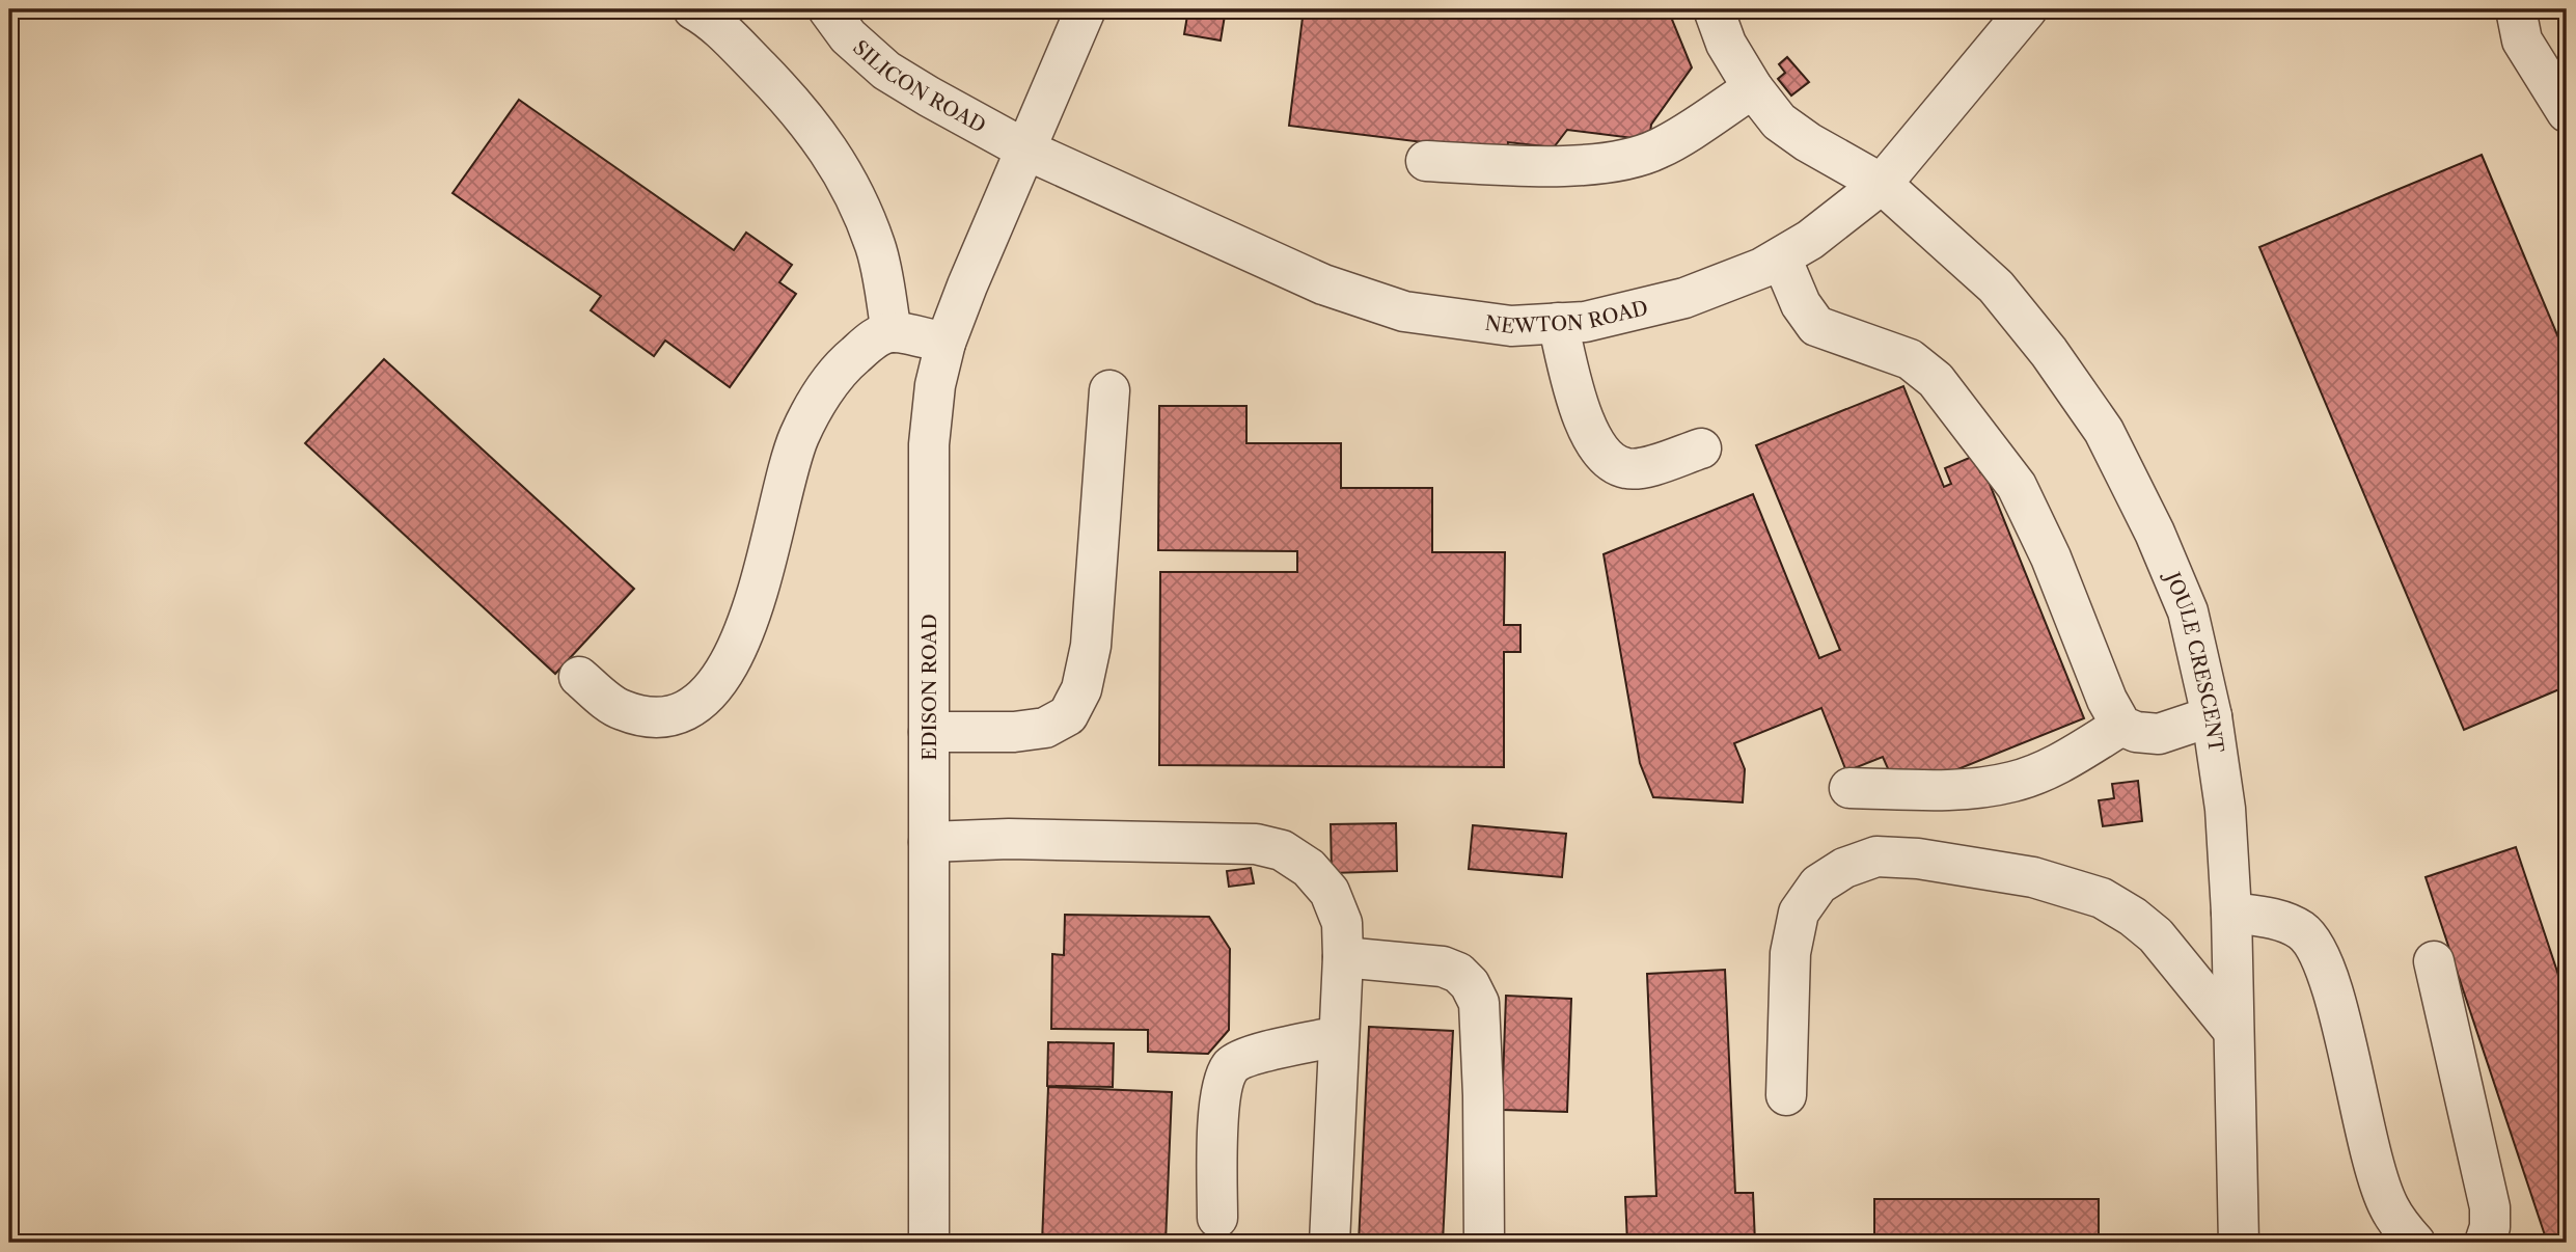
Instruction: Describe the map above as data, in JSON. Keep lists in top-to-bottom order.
{
  "streets": {
    "lane": [
      "SILICON ROAD",
      "NEWTON ROAD",
      "JOULE CRESCENT",
      "EDISON ROAD"
    ]
  },
  "crossings": [
    ["SILICON ROAD", "NEWTON ROAD"],
    ["SILICON ROAD", "EDISON ROAD"],
    ["NEWTON ROAD", "JOULE CRESCENT"],
    ["NEWTON ROAD", "EDISON ROAD"]
  ]
}
